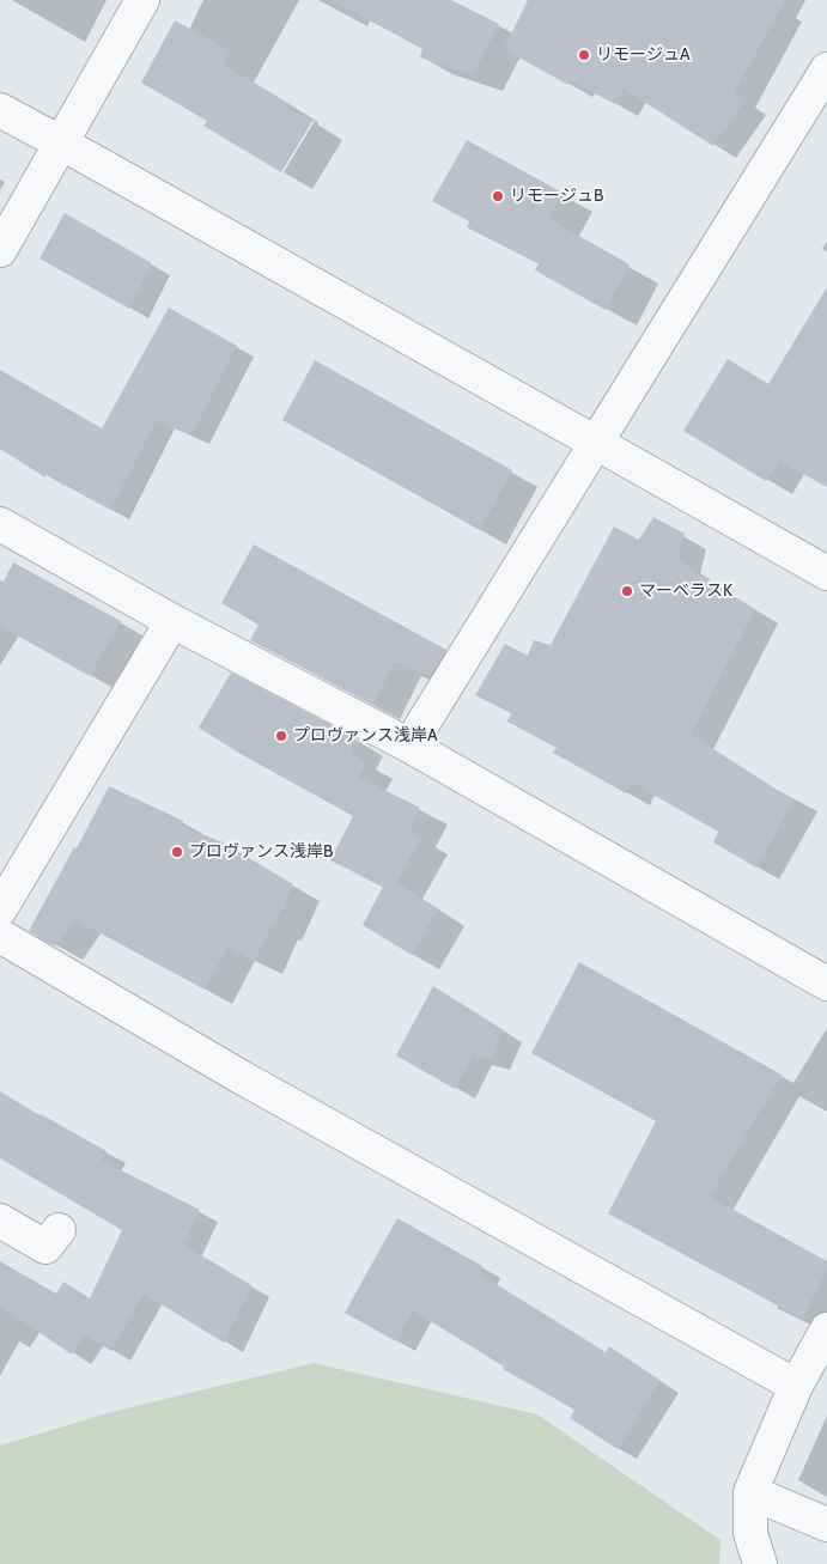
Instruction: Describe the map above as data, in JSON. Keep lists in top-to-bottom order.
{
  "places": [
    "リモージュA",
    "リモージュB",
    "マーベラスK",
    "プロヴァンス浅岸A",
    "プロヴァンス浅岸B"
  ]
}
